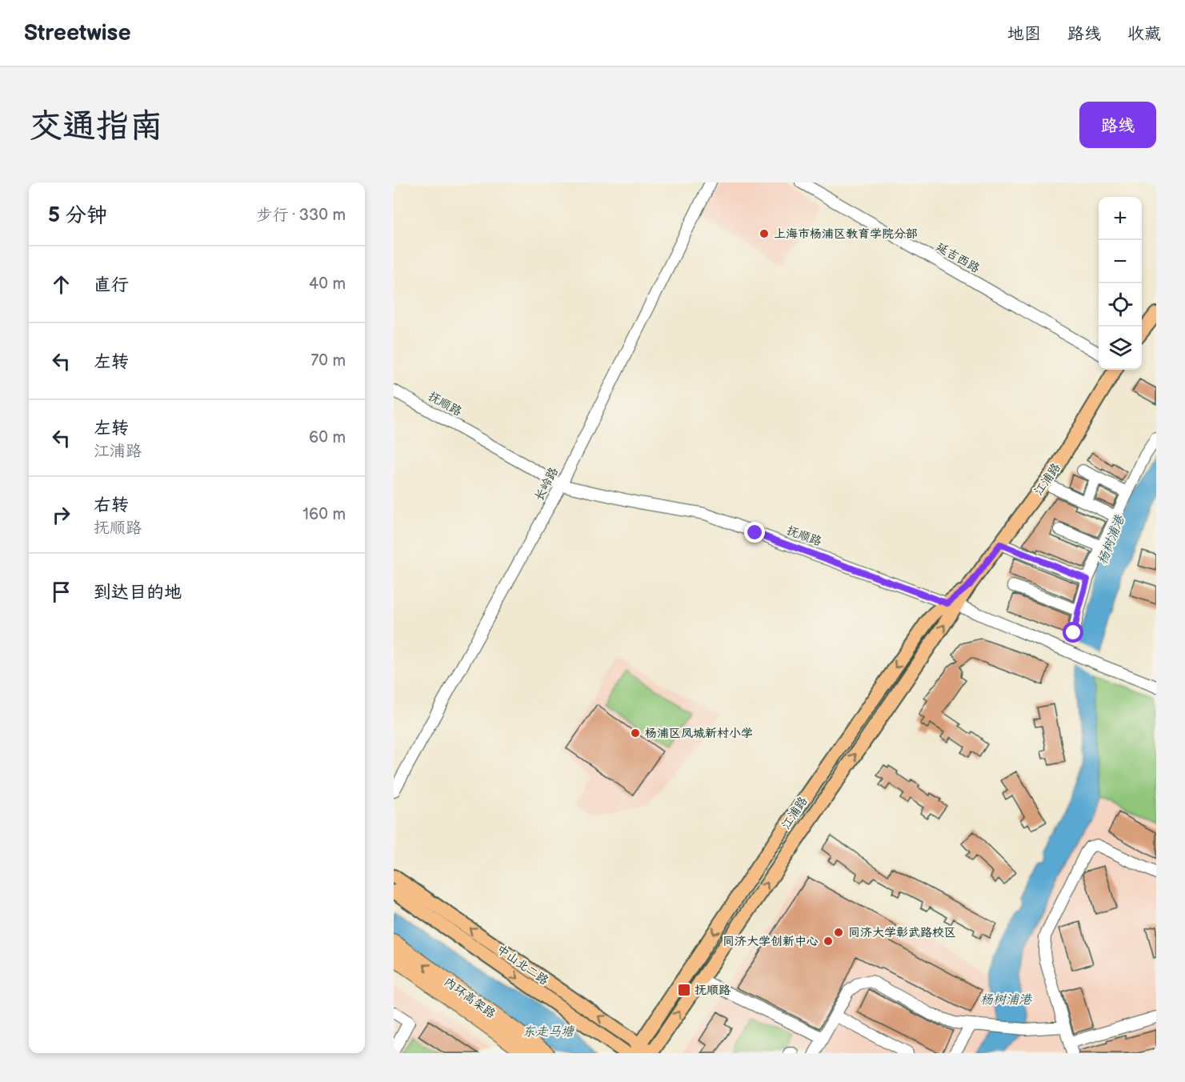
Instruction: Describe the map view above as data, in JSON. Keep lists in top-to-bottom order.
{
  "streets": {
    "highway": ["内环高架路"],
    "main road": ["江浦路", "中山北二路"],
    "street": ["延吉西路", "抚顺路", "长岭路"]
  },
  "crossings": [
    ["抚顺路", "江浦路"],
    ["抚顺路", "长岭路"],
    ["江浦路", "中山北二路"]
  ],
  "water": ["杨树浦港", "东走马塘"],
  "places": {
    "other": [
      "上海市杨浦区教育学院分部",
      "杨浦区凤城新村小学",
      "同济大学彰武路校区",
      "同济大学创新中心"
    ],
    "transit": ["抚顺路"]
  },
  "page": {
    "header": "Streetwise",
    "nav": ["地图", "路线", "收藏"],
    "buttons": "路线",
    "title": "交通指南",
    "heading": ["5 分钟", "步行 · 330 m"],
    "map_buttons": ["+", "−"],
    "list": [
      ["直行", "40 m"],
      ["左转", "70 m"],
      ["左转", "江浦路", "60 m"],
      ["右转", "抚顺路", "160 m"],
      "到达目的地"
    ]
  }
}
